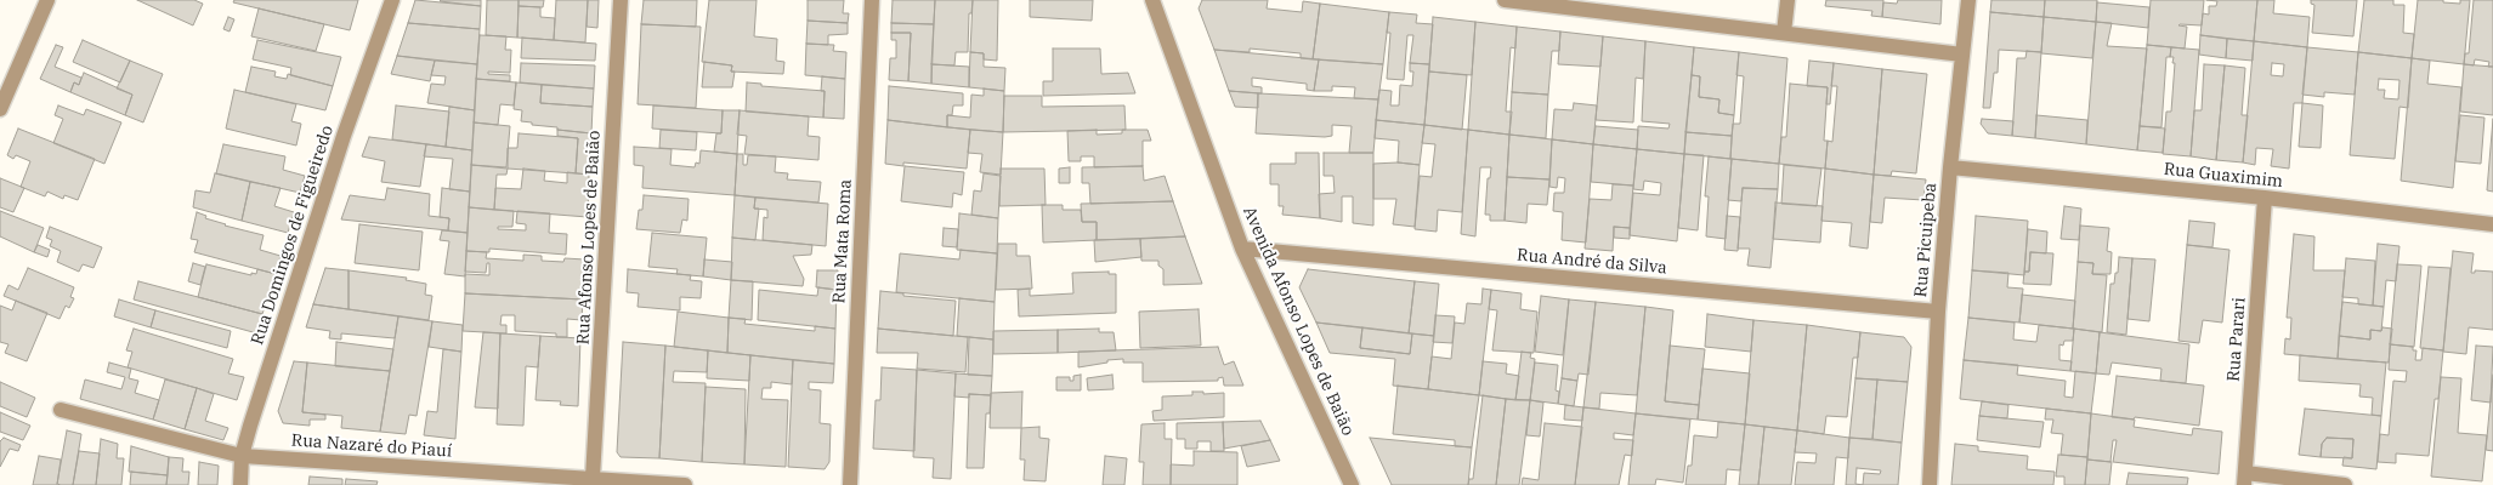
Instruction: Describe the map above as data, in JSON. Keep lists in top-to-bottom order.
{
  "streets": {
    "street": [
      "Rua Guaximim",
      "Rua Domingos de Figueiredo",
      "Rua Afonso Lopes de Baião",
      "Rua Picuipeba",
      "Rua Mata Roma",
      "Rua André da Silva",
      "Avenida Afonso Lopes de Baião",
      "Rua Parari",
      "Rua Nazaré do Piauí"
    ]
  },
  "crossings": [
    ["Rua Guaximim", "Rua Picuipeba"],
    ["Rua Guaximim", "Rua Parari"],
    ["Rua Domingos de Figueiredo", "Rua Nazaré do Piauí"],
    ["Rua Afonso Lopes de Baião", "Rua Nazaré do Piauí"],
    ["Rua Picuipeba", "Rua André da Silva"],
    ["Rua André da Silva", "Avenida Afonso Lopes de Baião"]
  ]
}
